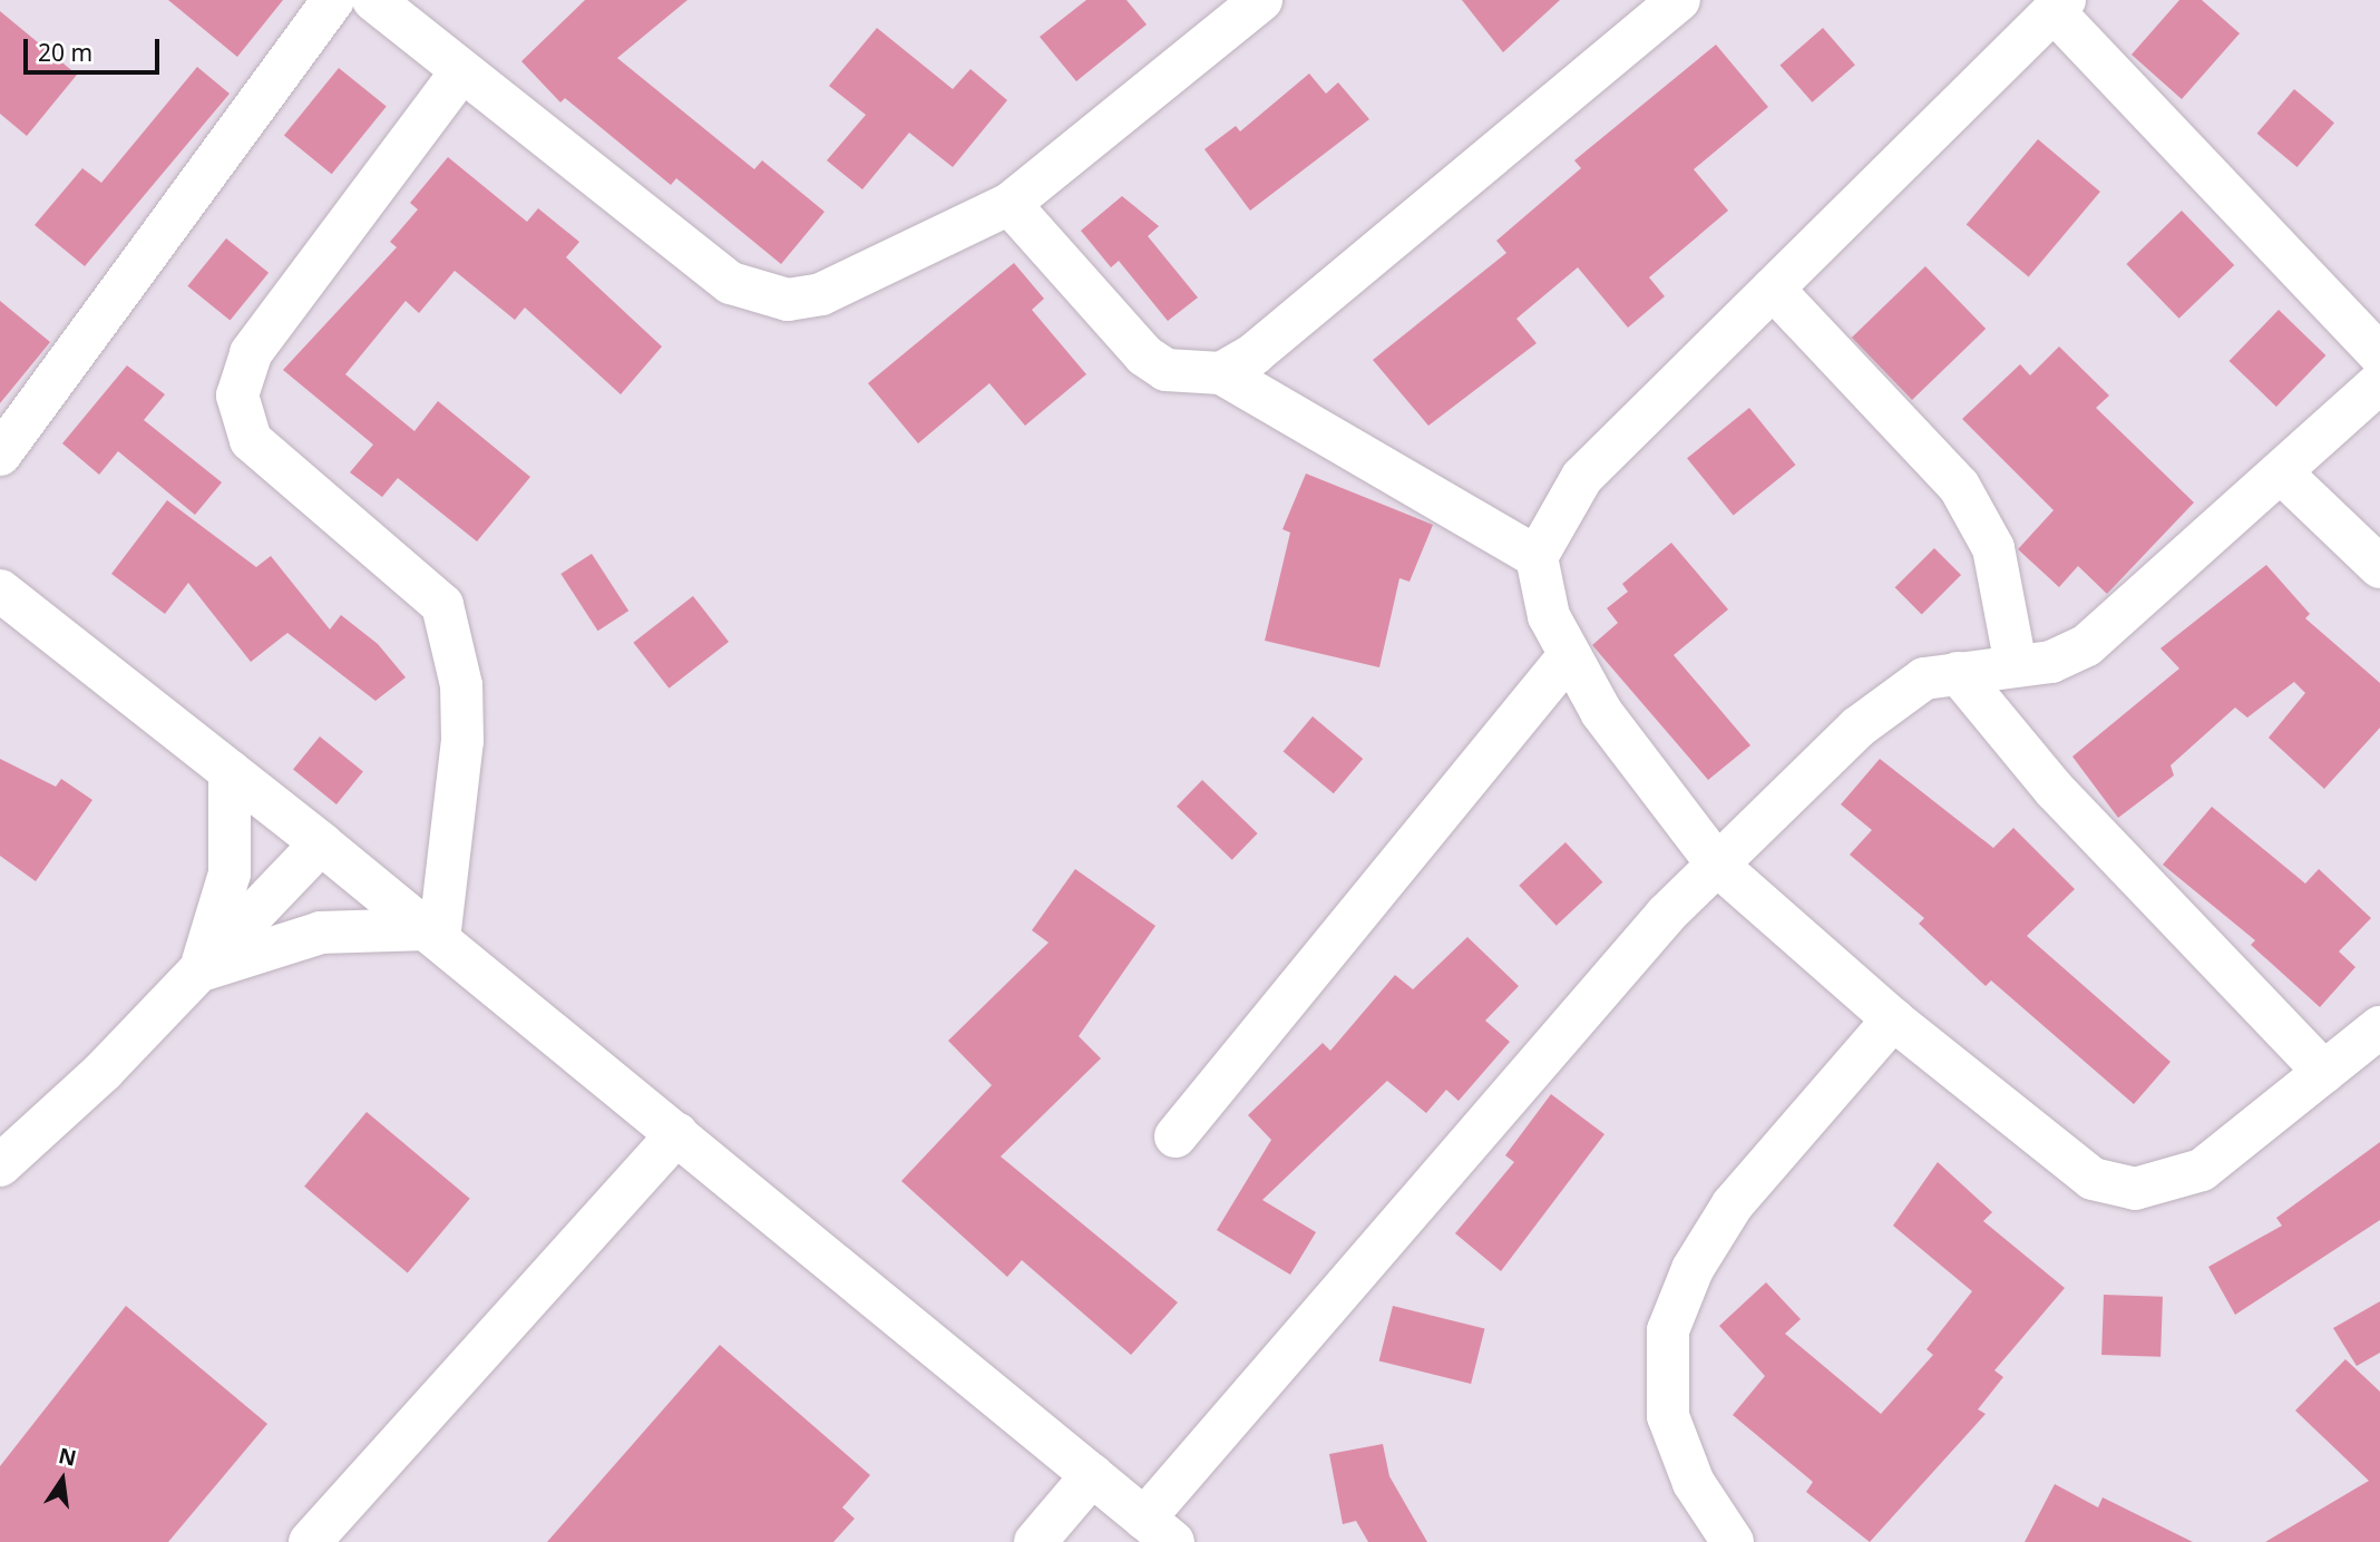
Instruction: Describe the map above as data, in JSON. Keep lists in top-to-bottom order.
{
  "scale_bar": "20 m",
  "north": "top"
}
